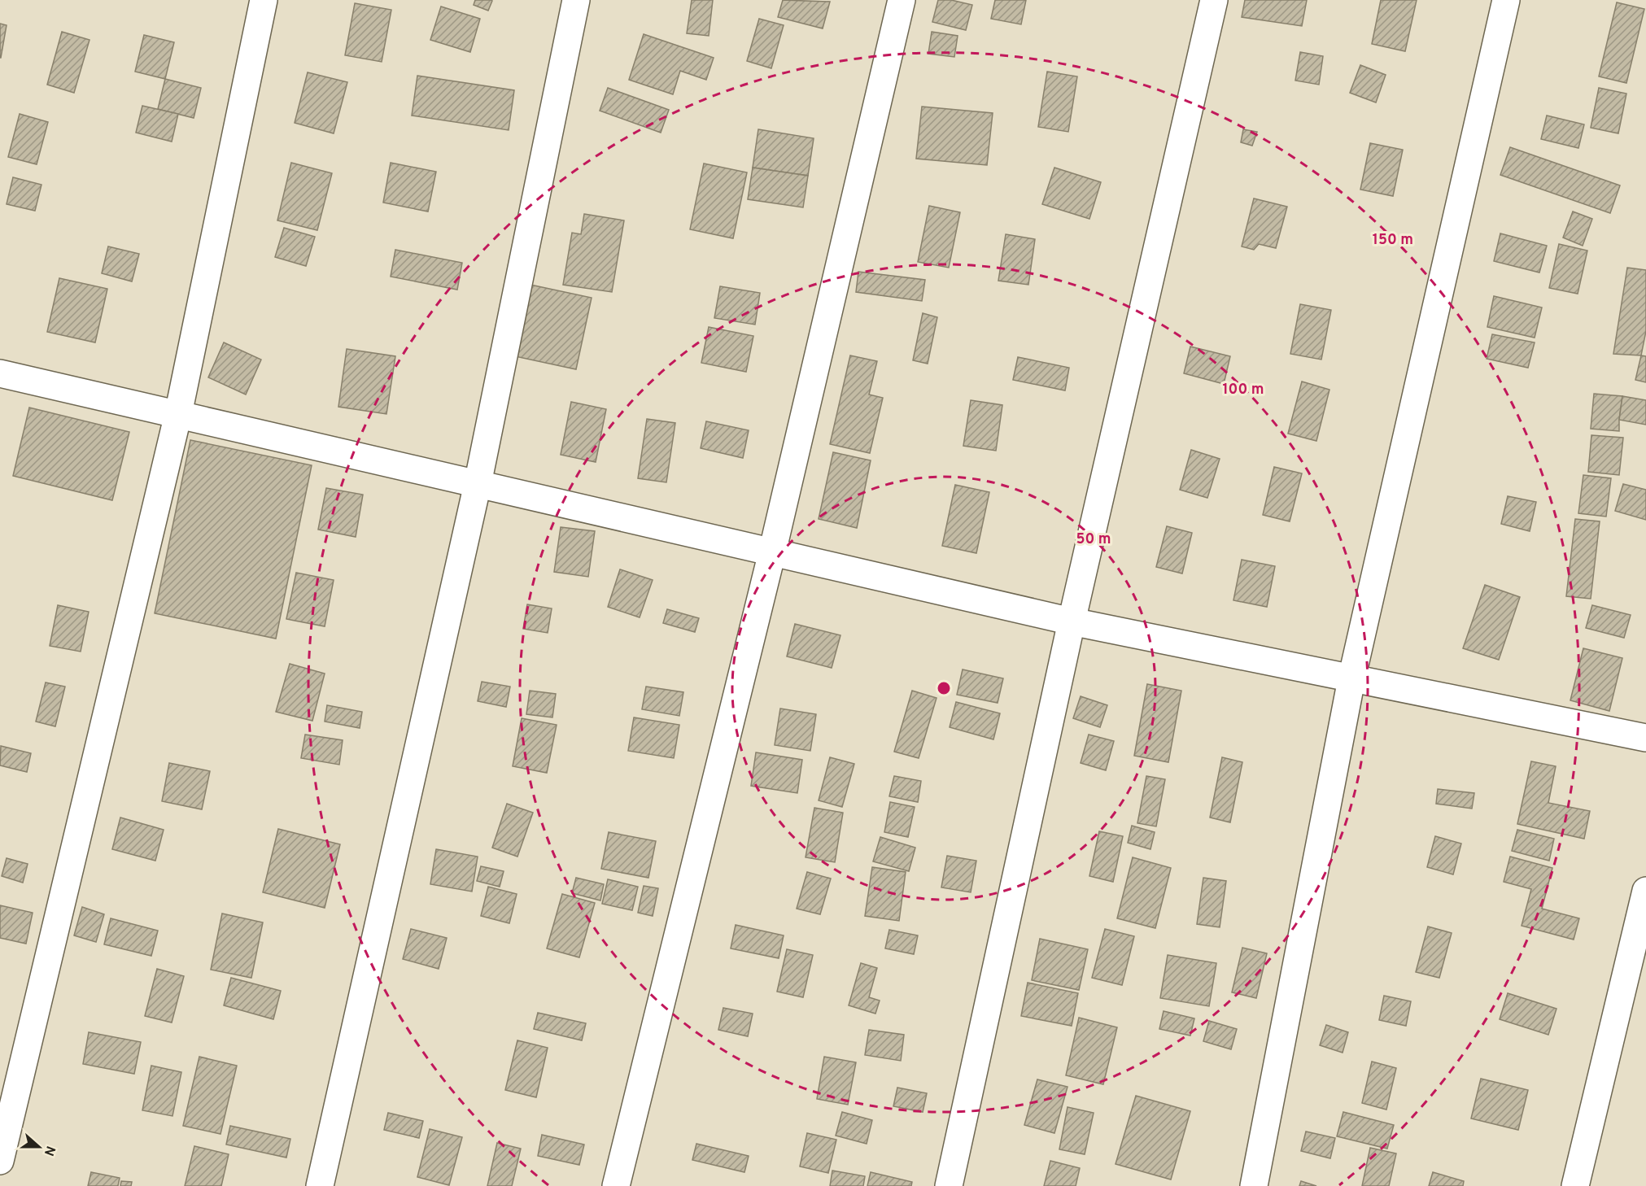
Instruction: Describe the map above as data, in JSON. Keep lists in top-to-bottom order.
{
  "north": "right",
  "rings": ["150 m", "100 m", "50 m"]
}
